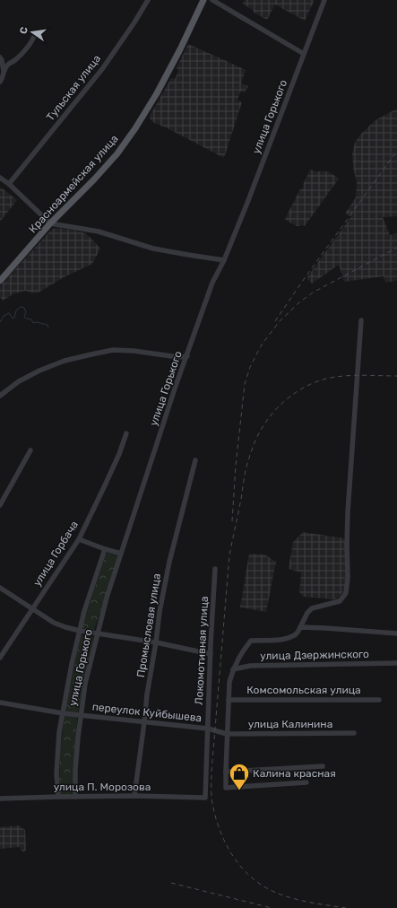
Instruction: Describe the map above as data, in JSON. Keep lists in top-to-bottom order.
{
  "streets": {
    "main road": ["Красноармейская улица"],
    "street": [
      "Тульская улица",
      "улица Горького",
      "улица Горбача",
      "Промысловая улица",
      "Локомотивная улица",
      "улица Дзержинского",
      "Комсомольская улица",
      "переулок Куйбышева",
      "улица Калинина",
      "улица П. Морозова"
    ]
  },
  "crossings": [
    ["улица Горького", "переулок Куйбышева"],
    ["улица Горького", "улица П. Морозова"],
    ["Промысловая улица", "переулок Куйбышева"],
    ["Промысловая улица", "улица П. Морозова"],
    ["Локомотивная улица", "переулок Куйбышева"],
    ["Локомотивная улица", "улица П. Морозова"],
    ["переулок Куйбышева", "улица Калинина"]
  ],
  "places": {
    "shop": ["Калина красная"]
  },
  "north": "left"
}
